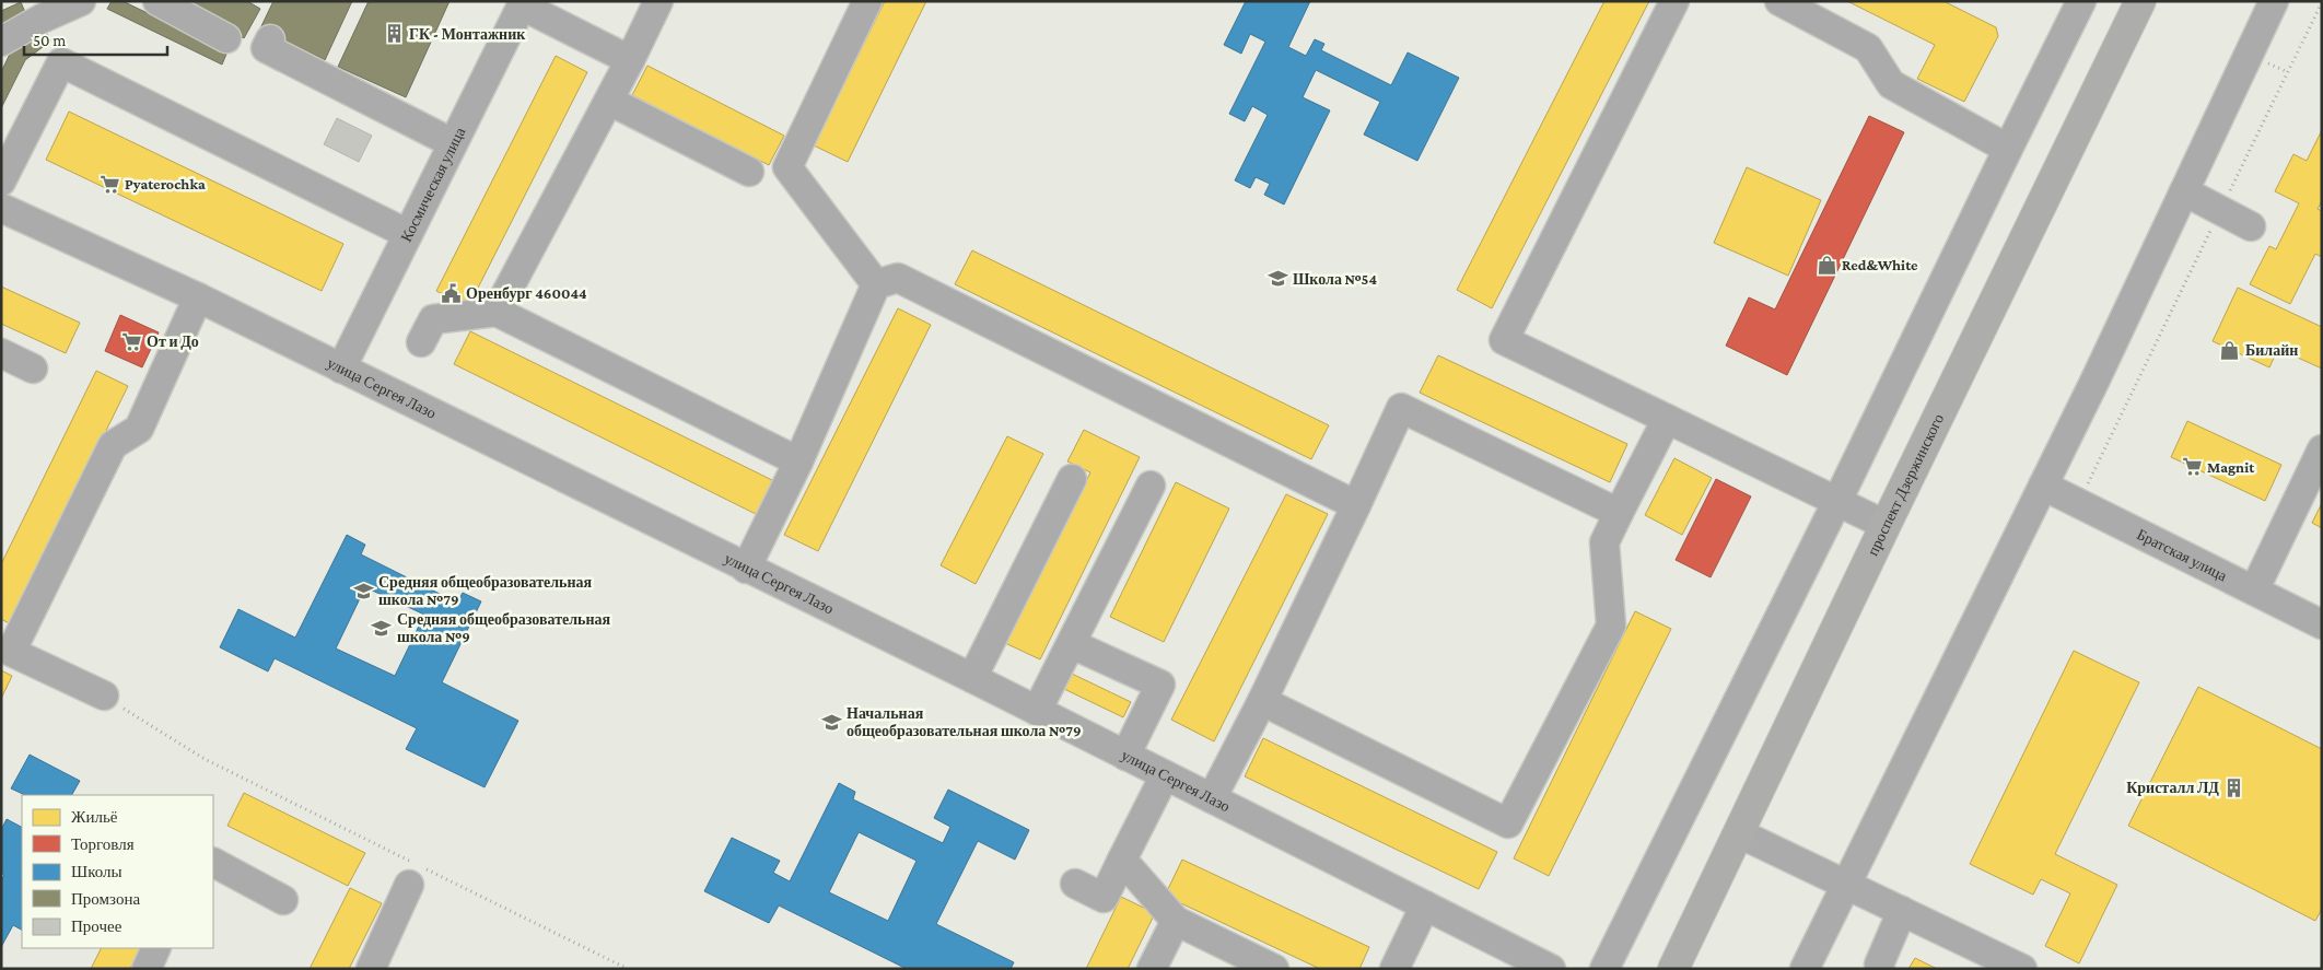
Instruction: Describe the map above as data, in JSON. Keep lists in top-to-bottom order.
{
  "streets": {
    "main road": ["проспект Дзержинского"],
    "street": ["Космическая улица", "улица Сергея Лазо", "Братская улица"]
  },
  "crossings": [
    ["Космическая улица", "улица Сергея Лазо"]
  ],
  "places": {
    "building": ["ГК - Монтажник", "Кристалл ЛД"],
    "supermarket": ["Pyaterochka", "От и До", "Magnit"],
    "shop": ["Red&White", "Билайн"],
    "school or university": [
      "Школа №54",
      "Средняя общеобразовательная школа №79",
      "Средняя общеобразовательная школа №9",
      "Начальная общеобразовательная школа №79"
    ],
    "public building": ["Оренбург 460044"]
  },
  "legend": [
    "Жильё",
    "Торговля",
    "Школы",
    "Промзона",
    "Прочее"
  ],
  "scale_bar": "50 m"
}
